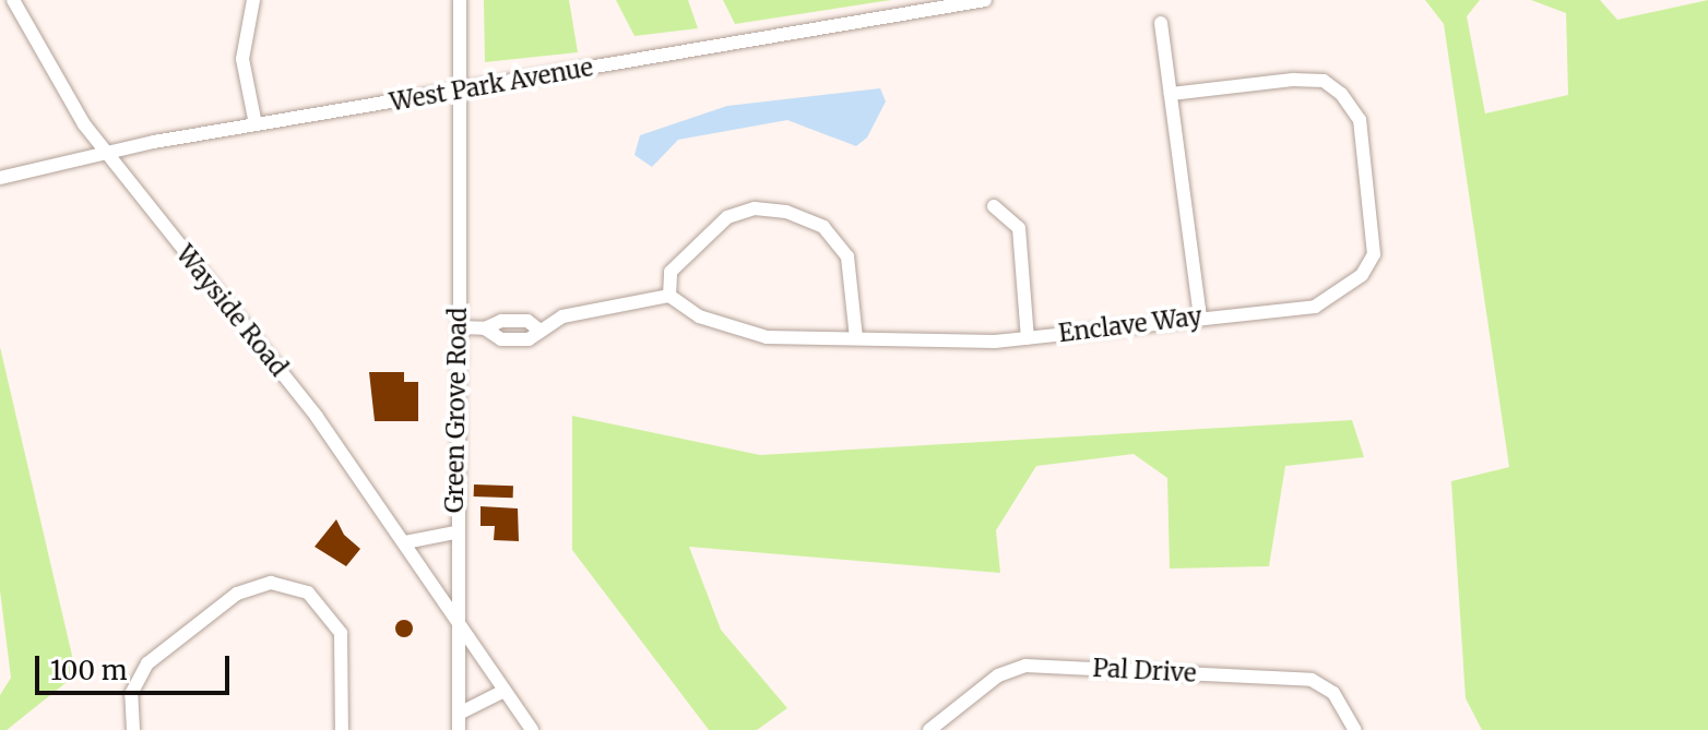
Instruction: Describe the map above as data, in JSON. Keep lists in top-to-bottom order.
{
  "streets": {
    "street": [
      "West Park Avenue",
      "Wayside Road",
      "Enclave Way",
      "Green Grove Road",
      "Pal Drive"
    ]
  },
  "crossings": [
    ["West Park Avenue", "Wayside Road"],
    ["West Park Avenue", "Green Grove Road"],
    ["Wayside Road", "Green Grove Road"]
  ],
  "scale_bar": "100 m"
}
